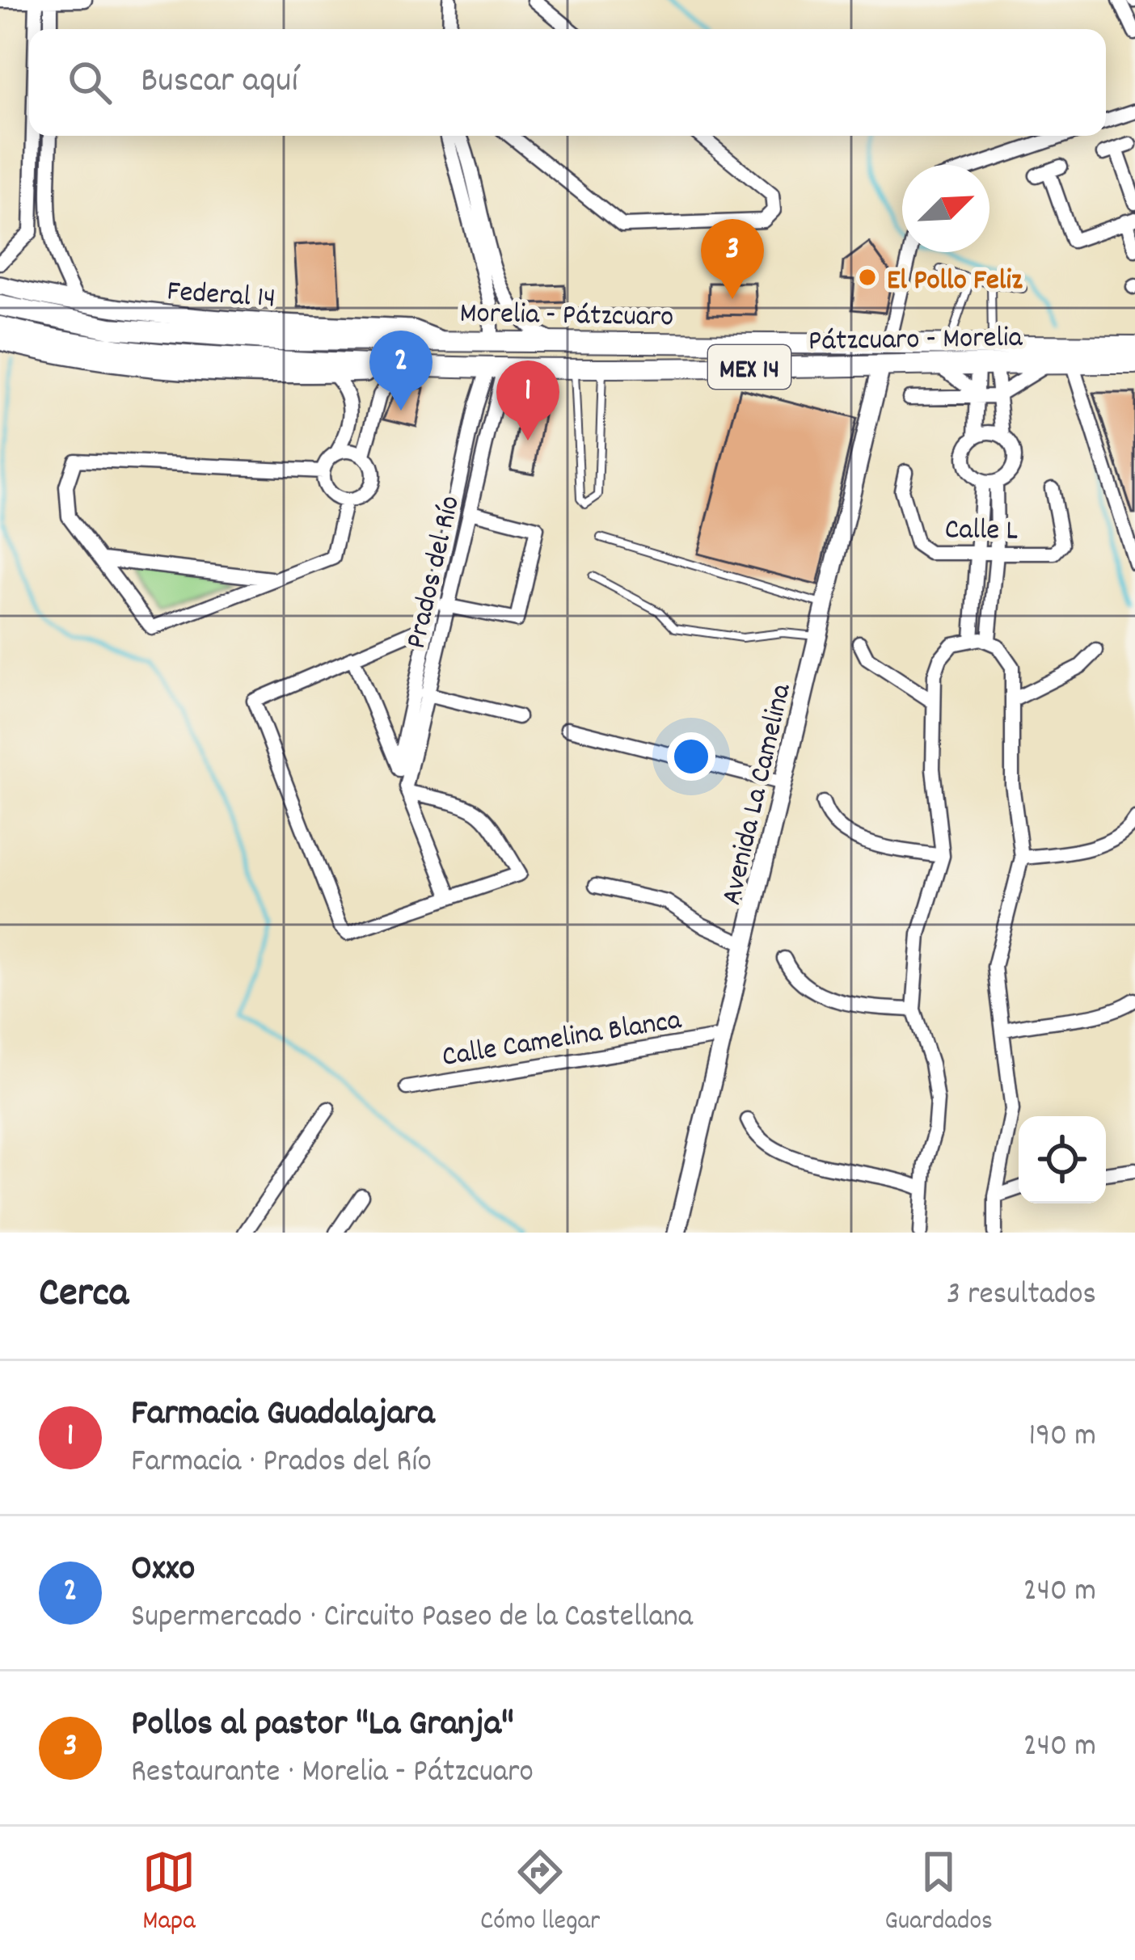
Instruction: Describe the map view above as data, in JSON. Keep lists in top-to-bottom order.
{
  "streets": {
    "main road": ["Morelia - Pátzcuaro", "Pátzcuaro - Morelia", "MEX 14"],
    "street": [
      "Federal 14",
      "Calle L",
      "Prados del Río",
      "Avenida La Camelina",
      "Calle Camelina Blanca"
    ]
  },
  "crossings": [
    ["Federal 14", "Morelia - Pátzcuaro"],
    ["Morelia - Pátzcuaro", "Pátzcuaro - Morelia"],
    ["Pátzcuaro - Morelia", "Prados del Río"],
    ["Pátzcuaro - Morelia", "Avenida La Camelina"],
    ["Avenida La Camelina", "Calle Camelina Blanca"]
  ],
  "places": ["El Pollo Feliz"],
  "north": "top right",
  "page": {
    "search": "Buscar aquí",
    "pins": ["3", "2", "1"],
    "heading": ["Cerca", "3 resultados"],
    "list": [
      {
        "mark": "1",
        "name": "Farmacia Guadalajara",
        "note": "Farmacia · Prados del Río",
        "value": "190 m"
      },
      {
        "mark": "2",
        "name": "Oxxo",
        "note": "Supermercado · Circuito Paseo de la Castellana",
        "value": "240 m"
      },
      {
        "mark": "3",
        "name": "Pollos al pastor \"La Granja\"",
        "note": "Restaurante · Morelia - Pátzcuaro",
        "value": "240 m"
      }
    ],
    "nav": ["Mapa", "Cómo llegar", "Guardados"]
  }
}
